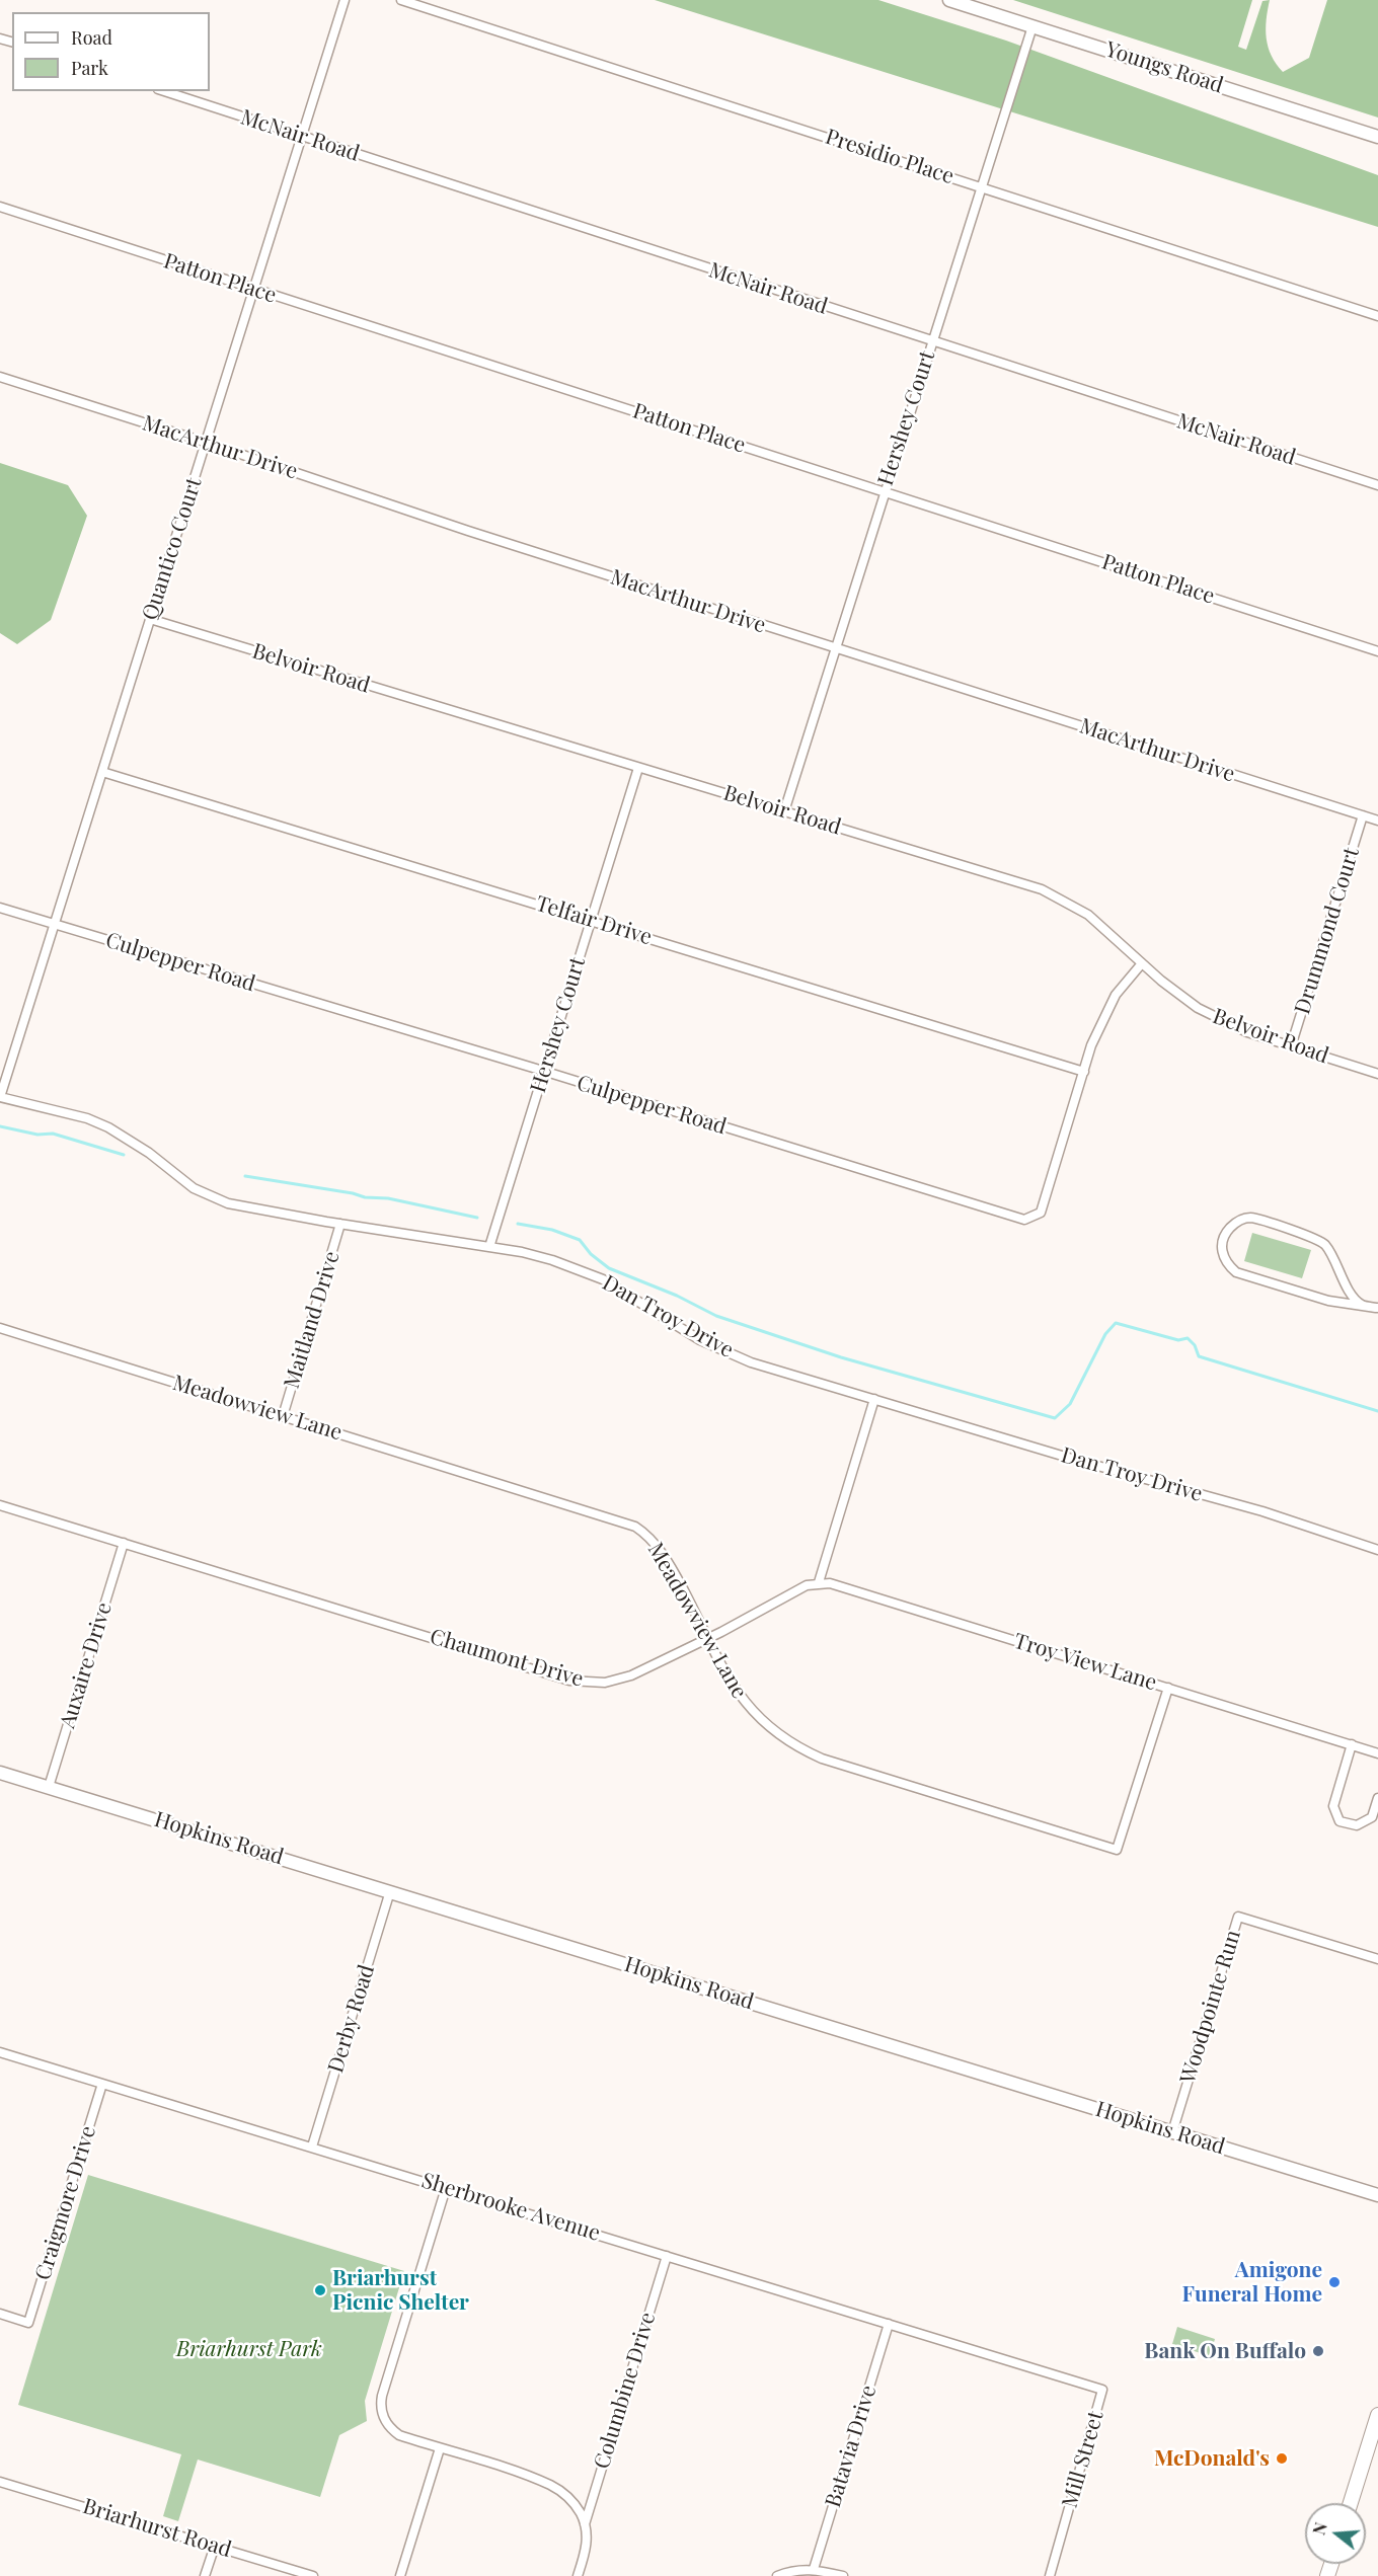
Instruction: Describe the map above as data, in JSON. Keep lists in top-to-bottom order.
{
  "streets": {
    "street": [
      "Youngs Road",
      "McNair Road",
      "Presidio Place",
      "Patton Place",
      "Hershey Court",
      "MacArthur Drive",
      "Quantico Court",
      "Belvoir Road",
      "Telfair Drive",
      "Drummond Court",
      "Culpepper Road",
      "Dan Troy Drive",
      "Maitland Drive",
      "Meadowview Lane",
      "Chaumont Drive",
      "Troy View Lane",
      "Auxaire Drive",
      "Hopkins Road",
      "Woodpointe Run",
      "Derby Road",
      "Craigmore Drive",
      "Sherbrooke Avenue",
      "Columbine Drive",
      "Batavia Drive",
      "Mill Street",
      "Briarhurst Road"
    ]
  },
  "crossings": [
    ["Youngs Road", "Hershey Court"],
    ["McNair Road", "Hershey Court"],
    ["McNair Road", "Quantico Court"],
    ["Presidio Place", "Hershey Court"],
    ["Patton Place", "Hershey Court"],
    ["Patton Place", "Quantico Court"],
    ["Hershey Court", "MacArthur Drive"],
    ["Hershey Court", "Belvoir Road"],
    ["Hershey Court", "Telfair Drive"],
    ["Hershey Court", "Culpepper Road"],
    ["Hershey Court", "Dan Troy Drive"],
    ["MacArthur Drive", "Quantico Court"],
    ["MacArthur Drive", "Drummond Court"],
    ["Quantico Court", "Belvoir Road"],
    ["Quantico Court", "Telfair Drive"],
    ["Quantico Court", "Culpepper Road"],
    ["Quantico Court", "Dan Troy Drive"],
    ["Belvoir Road", "Drummond Court"],
    ["Belvoir Road", "Culpepper Road"],
    ["Telfair Drive", "Culpepper Road"],
    ["Dan Troy Drive", "Maitland Drive"],
    ["Maitland Drive", "Meadowview Lane"],
    ["Meadowview Lane", "Chaumont Drive"],
    ["Meadowview Lane", "Troy View Lane"],
    ["Chaumont Drive", "Troy View Lane"],
    ["Chaumont Drive", "Auxaire Drive"],
    ["Auxaire Drive", "Hopkins Road"],
    ["Hopkins Road", "Woodpointe Run"],
    ["Hopkins Road", "Derby Road"],
    ["Derby Road", "Sherbrooke Avenue"],
    ["Craigmore Drive", "Sherbrooke Avenue"],
    ["Sherbrooke Avenue", "Columbine Drive"],
    ["Sherbrooke Avenue", "Batavia Drive"],
    ["Sherbrooke Avenue", "Mill Street"]
  ],
  "parks": ["Briarhurst Park"],
  "places": [
    "Amigone Funeral Home",
    "Briarhurst Picnic Shelter",
    "Bank On Buffalo",
    "McDonald's"
  ],
  "legend": ["Road", "Park"],
  "north": "left"
}
